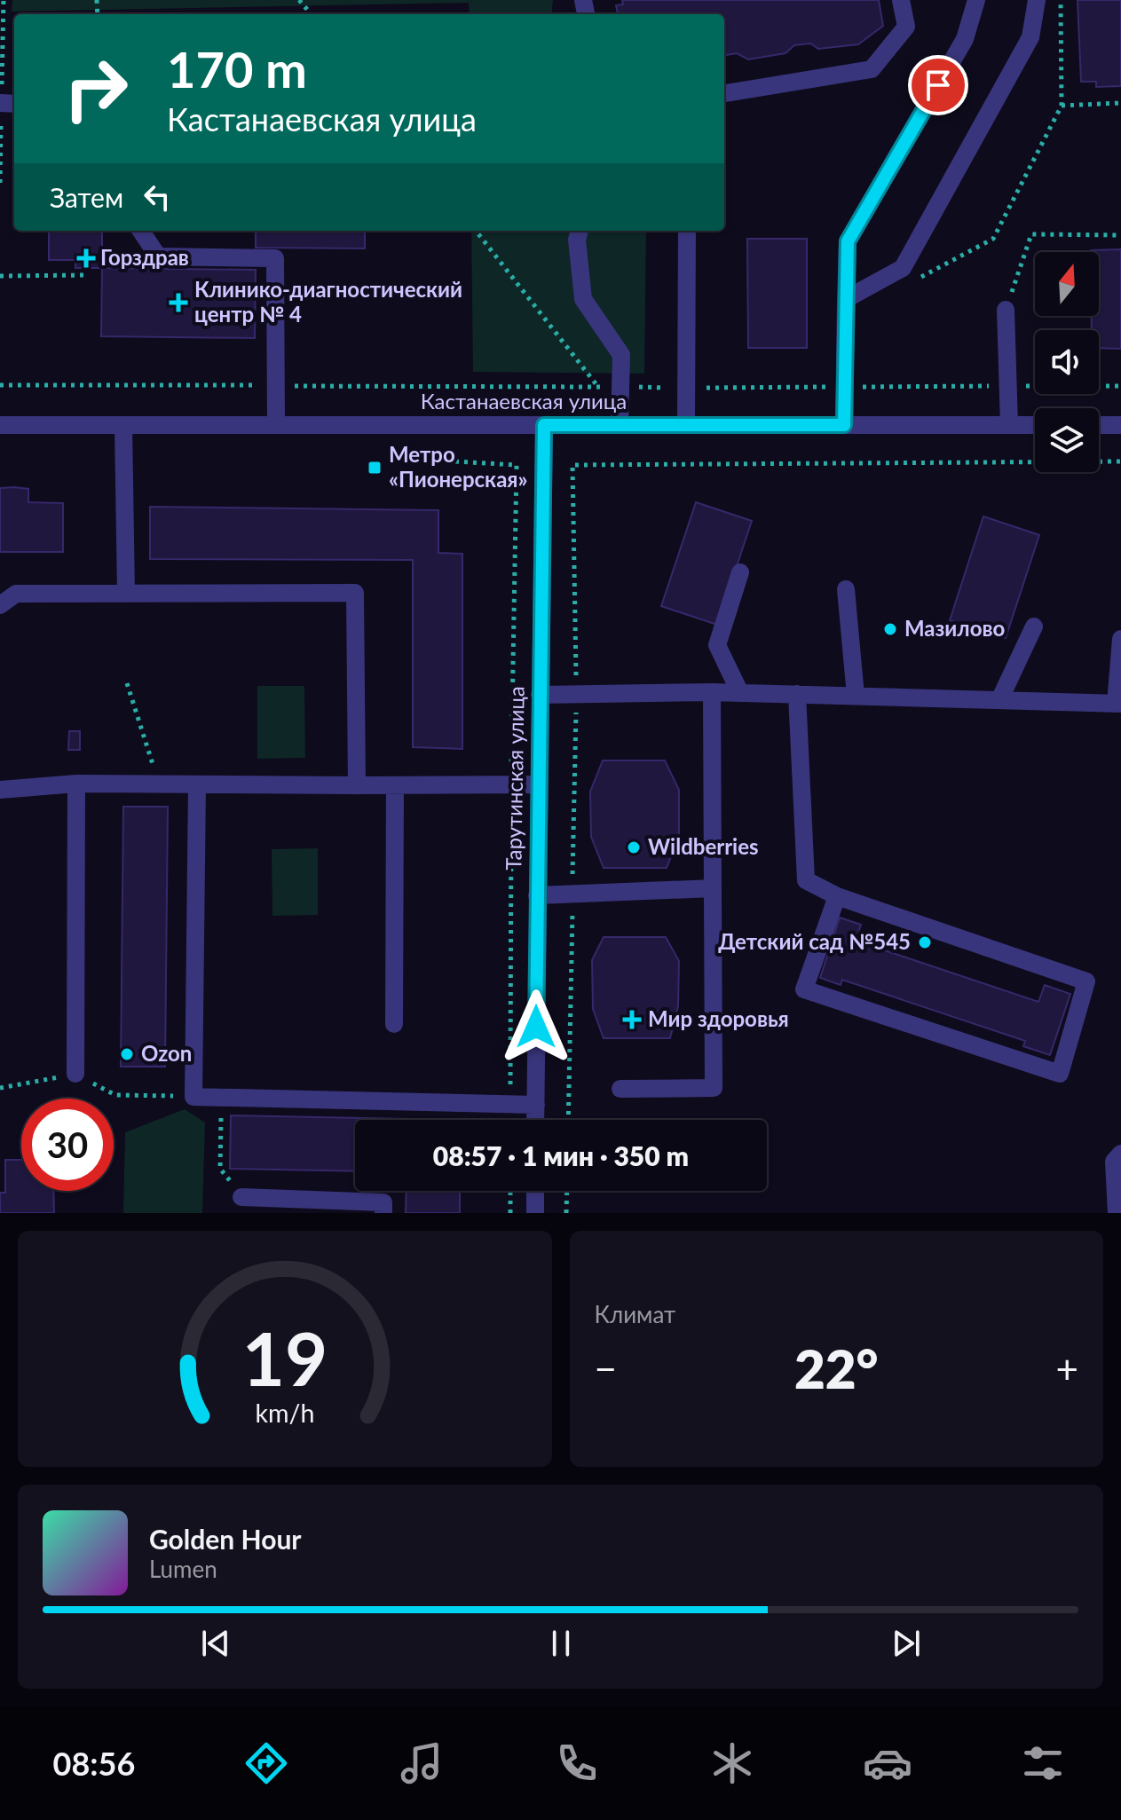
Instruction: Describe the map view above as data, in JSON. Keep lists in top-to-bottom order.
{
  "streets": {
    "street": ["Кастанаевская улица", "Тарутинская улица"]
  },
  "crossings": [
    ["Кастанаевская улица", "Тарутинская улица"]
  ],
  "places": {
    "health": ["Горздрав", "Клинико-диагностический центр № 4", "Мир здоровья"],
    "transit": ["Метро «Пионерская»"],
    "other": [
      "Мазилово",
      "Wildberries",
      "Детский сад №545",
      "Ozon"
    ]
  },
  "north": "top",
  "page": {
    "turn": ["170 m", "Кастанаевская улица"],
    "then": "Затем",
    "limit": "30",
    "trip": "08:57 · 1 мин · 350 m",
    "tile": "Климат",
    "heat": ["−", "22°", "+"],
    "song": ["Golden Hour", "Lumen"],
    "tabs": "08:56",
    "gauge": ["19", "km/h"]
  }
}
